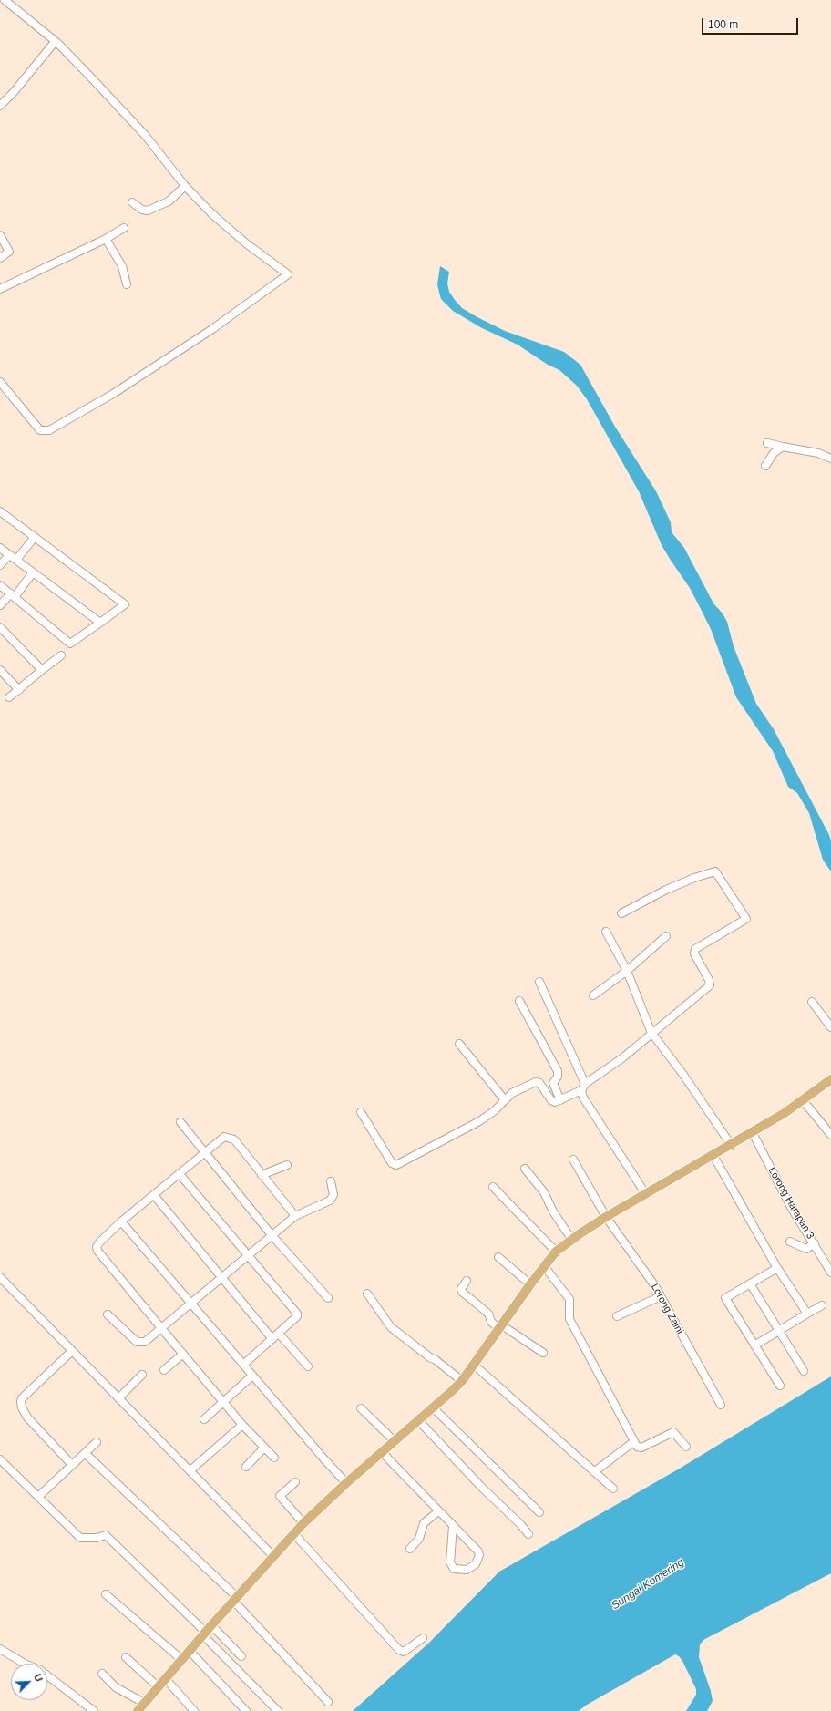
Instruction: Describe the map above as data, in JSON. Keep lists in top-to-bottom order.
{
  "streets": {
    "street": ["Lorong Harapan 3", "Lorong Zaini"]
  },
  "water": ["Sungai Komering"],
  "scale_bar": "100 m",
  "north": "top right"
}
